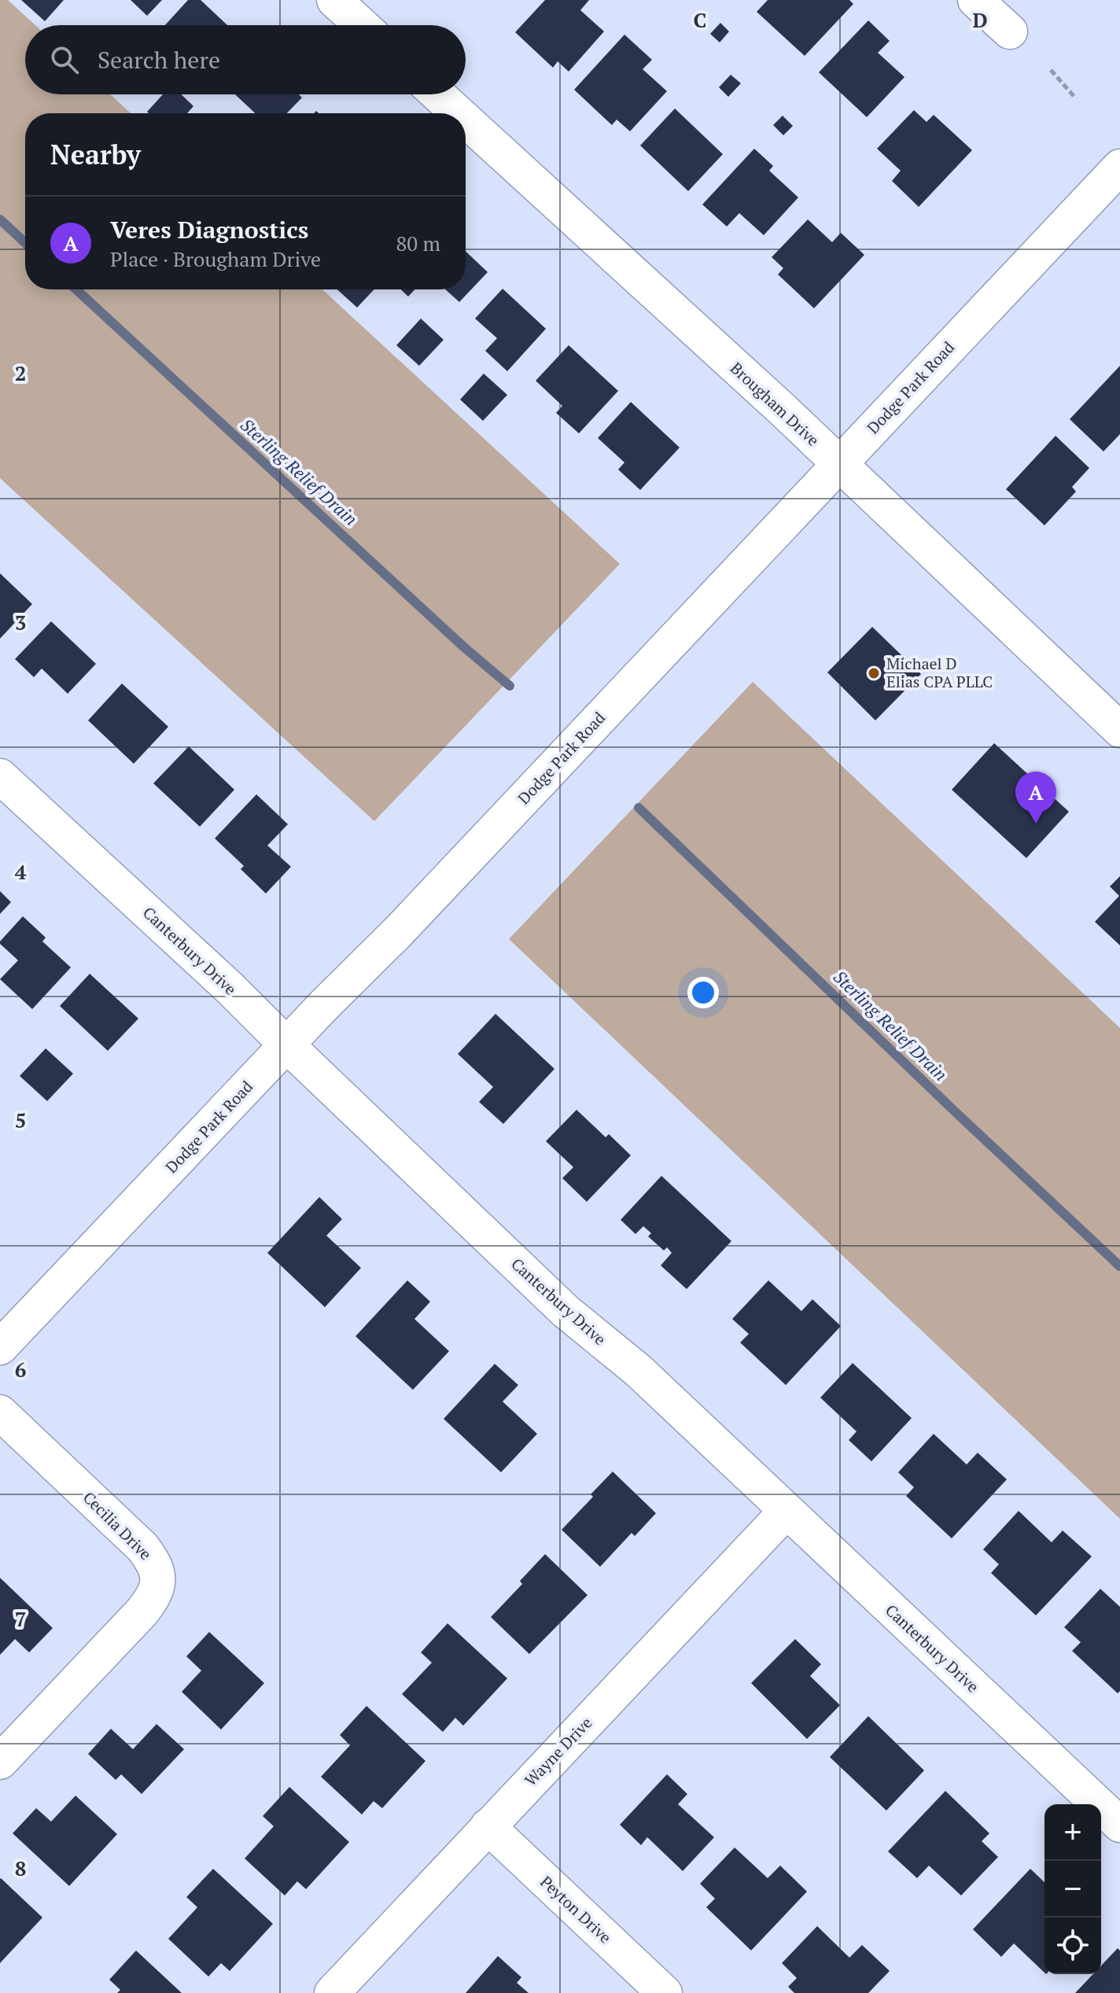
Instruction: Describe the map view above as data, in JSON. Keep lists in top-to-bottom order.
{
  "streets": {
    "street": [
      "Dodge Park Road",
      "Brougham Drive",
      "Canterbury Drive",
      "Cecilia Drive",
      "Wayne Drive",
      "Peyton Drive"
    ]
  },
  "crossings": [
    ["Dodge Park Road", "Brougham Drive"],
    ["Dodge Park Road", "Canterbury Drive"],
    ["Canterbury Drive", "Wayne Drive"],
    ["Wayne Drive", "Peyton Drive"]
  ],
  "water": ["Sterling Relief Drain"],
  "places": ["Michael D Elias CPA PLLC"],
  "page": {
    "search": "Search here",
    "heading": "Nearby",
    "list": [
      {
        "mark": "A",
        "name": "Veres Diagnostics",
        "note": "Place · Brougham Drive",
        "value": "80 m"
      }
    ],
    "pins": "A",
    "map_buttons": ["+", "−"]
  },
  "grid": {
    "columns": ["C", "D"],
    "rows": [
      "2",
      "3",
      "4",
      "5",
      "6",
      "7",
      "8"
    ]
  }
}
